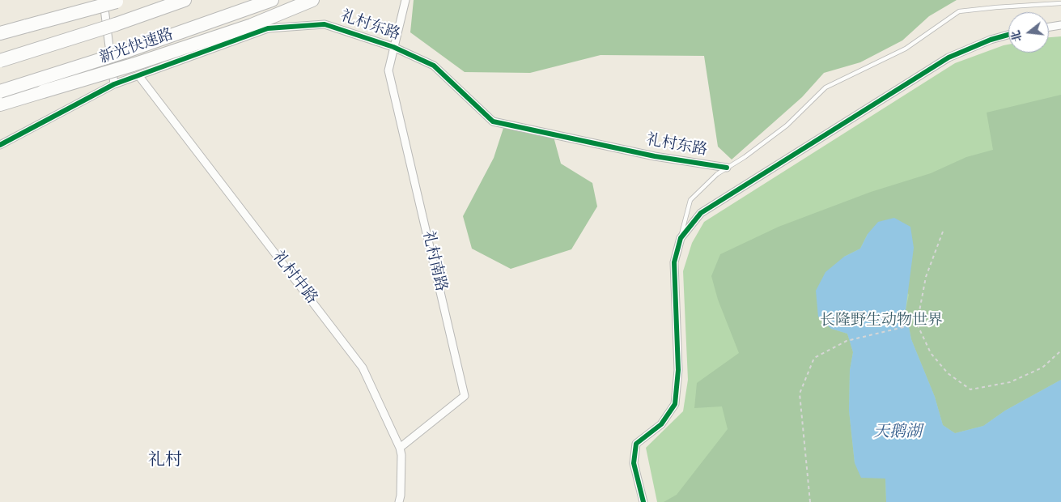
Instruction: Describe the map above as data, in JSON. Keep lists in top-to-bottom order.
{
  "streets": {
    "highway": ["新光快速路"],
    "street": ["礼村东路", "礼村南路", "礼村中路"]
  },
  "crossings": [
    ["礼村东路", "礼村南路"],
    ["礼村东路", "礼村中路"],
    ["礼村南路", "礼村中路"]
  ],
  "districts": ["礼村"],
  "water": ["天鹅湖"],
  "parks": ["长隆野生动物世界"],
  "north": "left"
}
